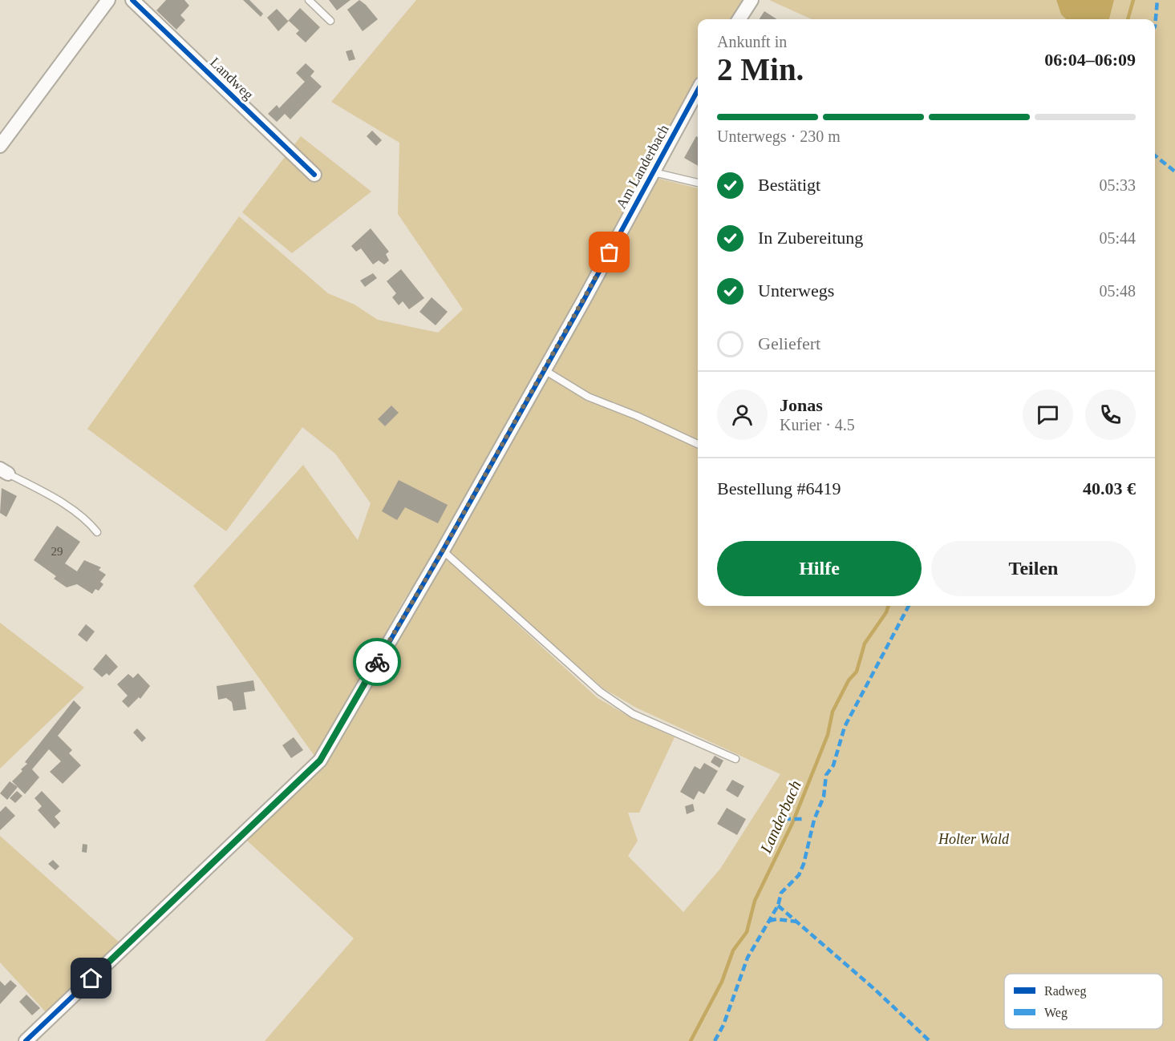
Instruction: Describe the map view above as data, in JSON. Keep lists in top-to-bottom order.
{
  "streets": {
    "street": ["Landweg", "Am Landerbach"]
  },
  "water": ["Landerbach"],
  "parks": ["Holter Wald"],
  "house_numbers": ["29"],
  "legend": ["Radweg", "Weg"],
  "page": {
    "heading": ["2 Min.", "Ankunft in", "06:04–06:09"],
    "panel": [
      "Jonas",
      "Kurier · 4.5",
      "Bestellung #6419",
      "40.03 €"
    ],
    "bar": "Unterwegs · 230 m",
    "list": [
      ["Bestätigt", "05:33"],
      ["In Zubereitung", "05:44"],
      ["Unterwegs", "05:48"],
      "Geliefert"
    ],
    "buttons": ["Hilfe", "Teilen"]
  }
}
